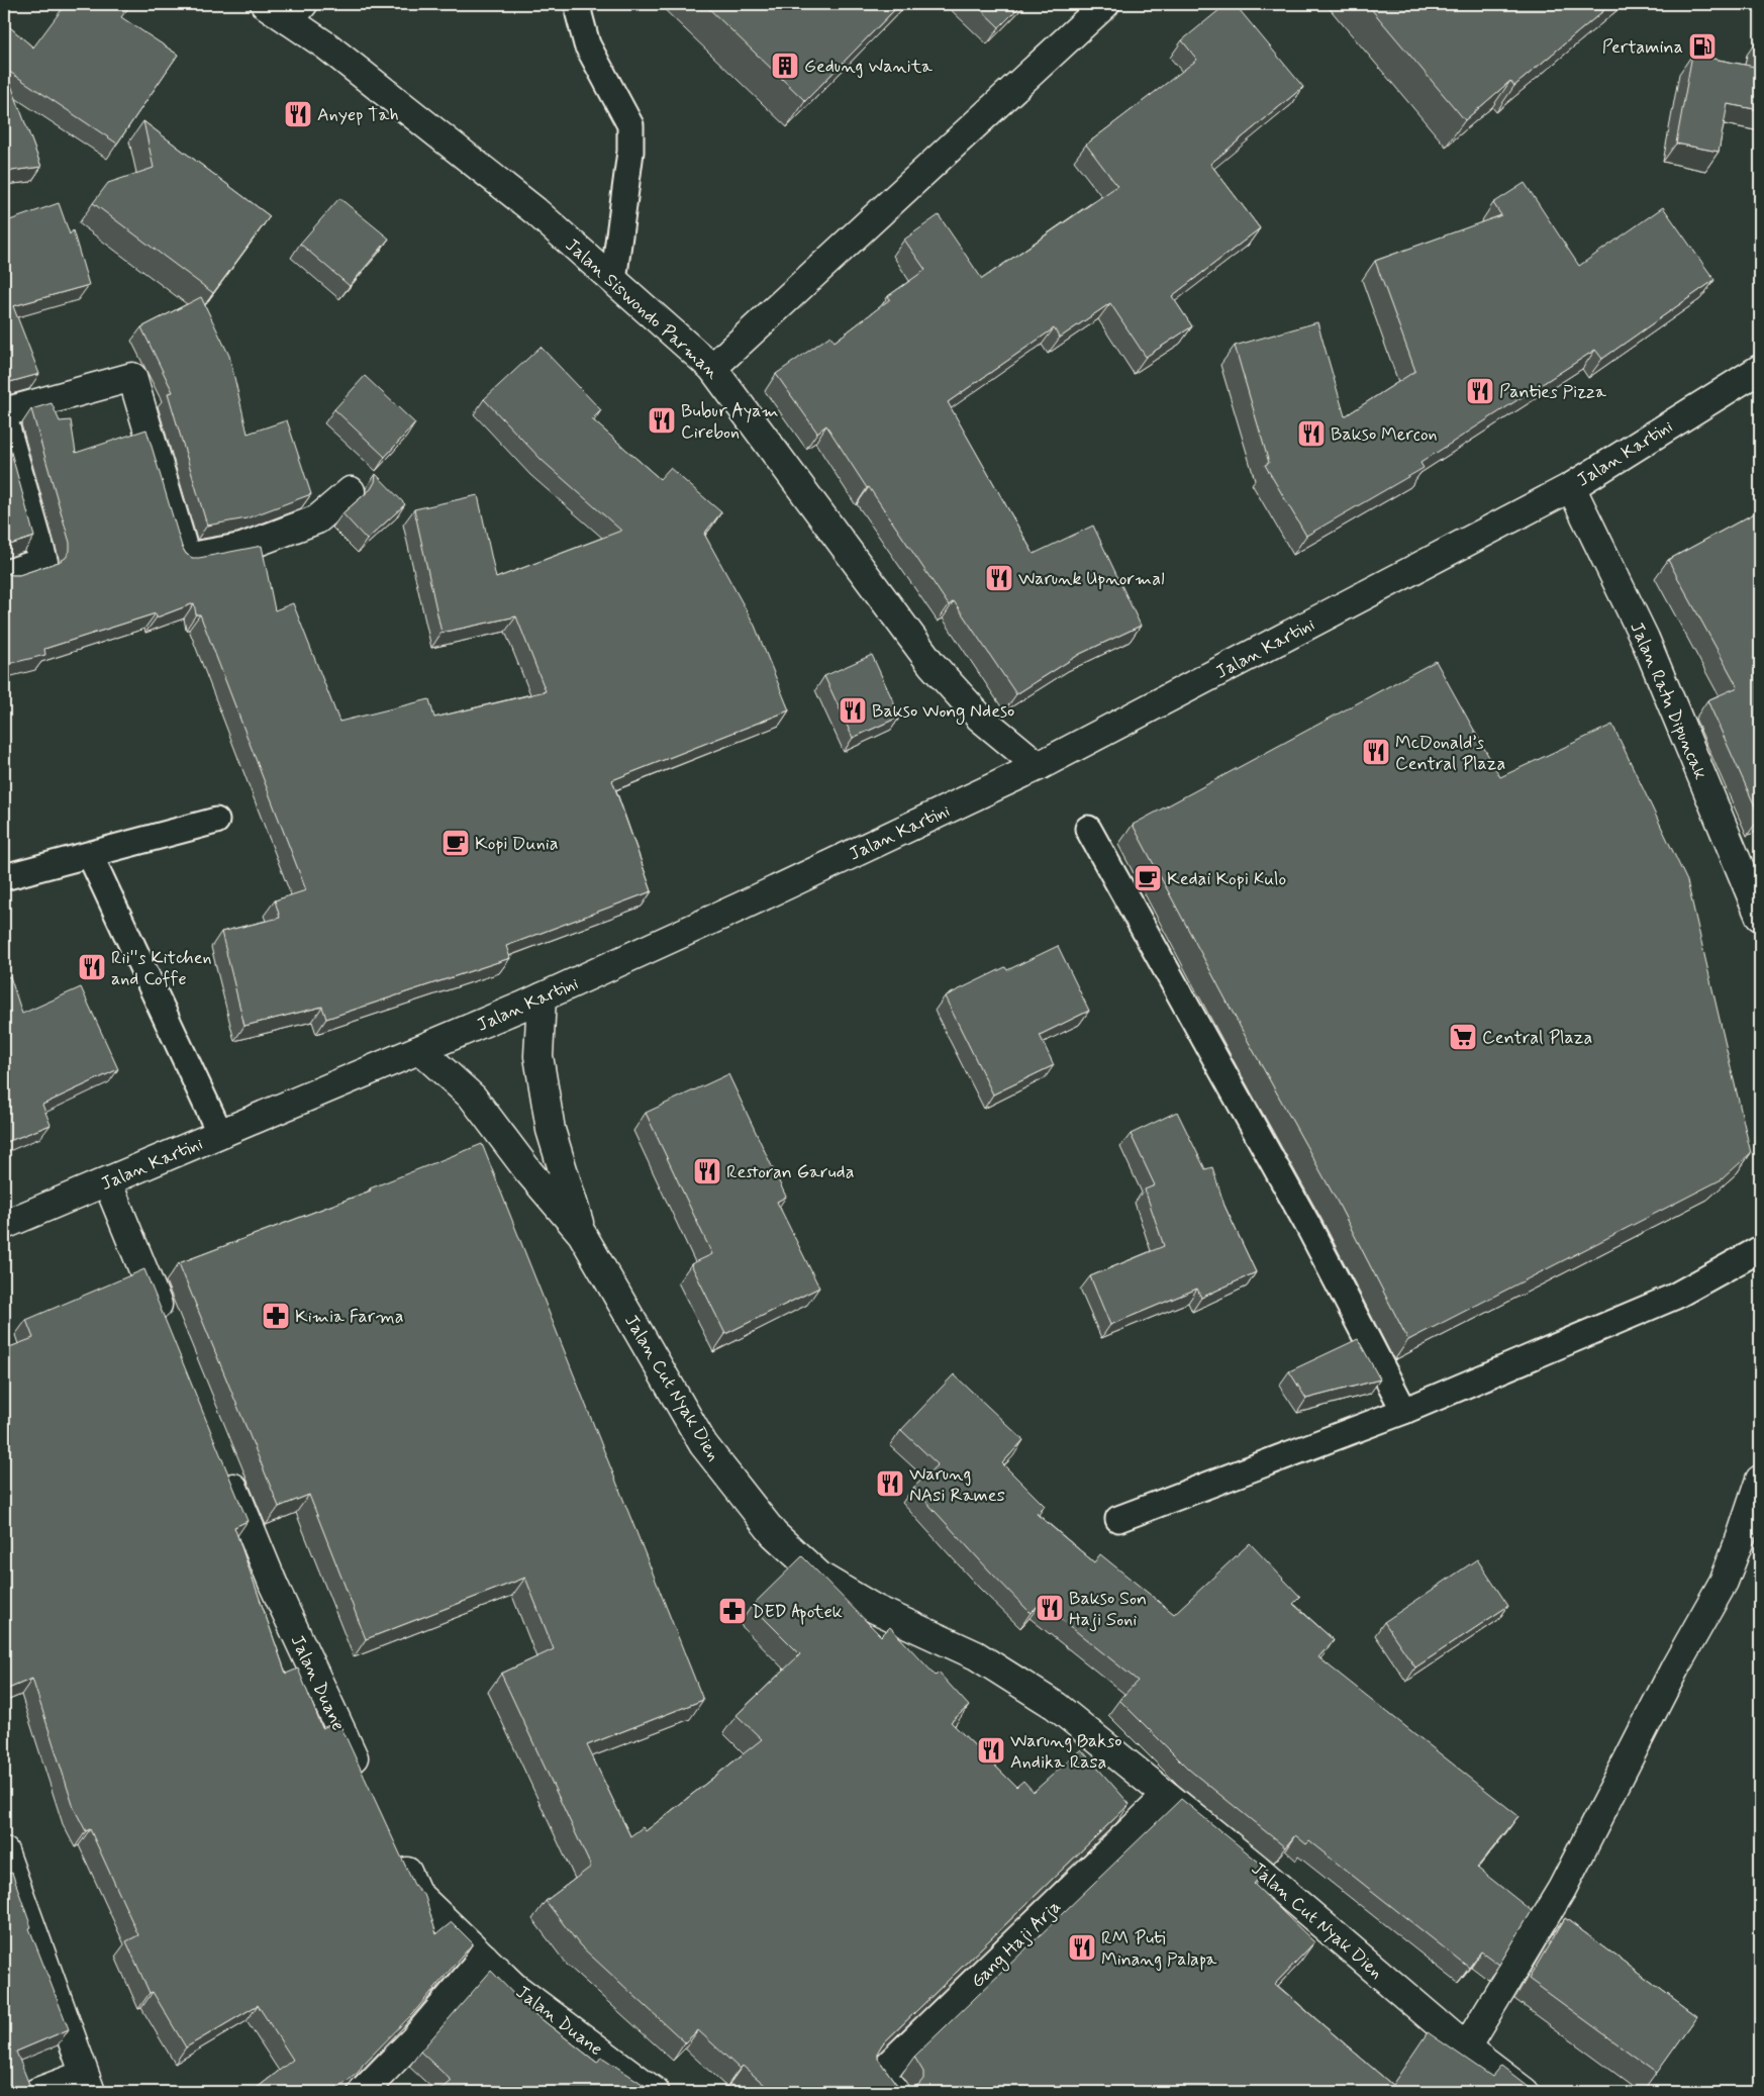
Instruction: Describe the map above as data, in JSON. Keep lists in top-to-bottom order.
{
  "streets": {
    "main road": [
      "Jalan Siswondo Parman",
      "Jalan Kartini",
      "Jalan Ratu Dipuncak",
      "Jalan Cut Nyak Dien",
      "Jalan Duane",
      "Gang Haji Arja"
    ]
  },
  "crossings": [
    ["Jalan Siswondo Parman", "Jalan Kartini"],
    ["Jalan Kartini", "Jalan Ratu Dipuncak"],
    ["Jalan Kartini", "Jalan Cut Nyak Dien"],
    ["Jalan Cut Nyak Dien", "Gang Haji Arja"]
  ],
  "places": {
    "fuel station": ["Pertamina"],
    "building": ["Gedung Wanita"],
    "restaurant": [
      "Anyep Tah",
      "Panties Pizza",
      "Bubur Ayam Cirebon",
      "Bakso Mercon",
      "Warunk Upnormal",
      "Bakso Wong Ndeso",
      "McDonald’s Central Plaza",
      "Rii''s Kitchen and Coffe",
      "Restoran Garuda",
      "Warung NAsi Rames",
      "Bakso Son Haji Soni",
      "Warung Bakso Andika Rasa",
      "RM Puti Minang Palapa"
    ],
    "cafe": ["Kopi Dunia", "Kedai Kopi Kulo"],
    "supermarket": ["Central Plaza"],
    "pharmacy": ["Kimia Farma", "DED Apotek"]
  }
}
